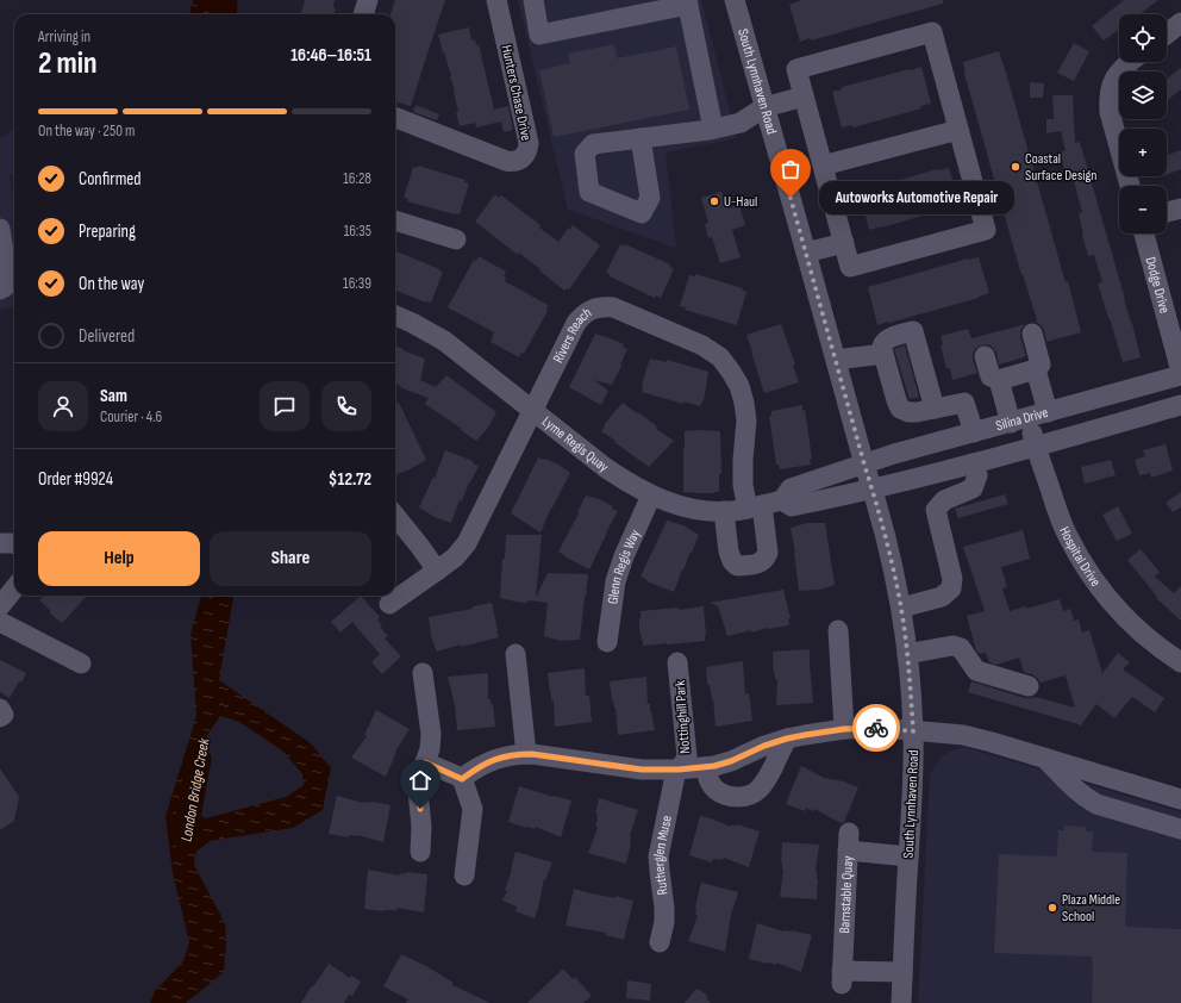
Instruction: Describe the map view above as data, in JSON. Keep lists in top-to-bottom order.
{
  "streets": {
    "street": [
      "South Lynnhaven Road",
      "Hunters Chase Drive",
      "Dodge Drive",
      "Rivers Reach",
      "Silina Drive",
      "Lyme Regis Quay",
      "Hospital Drive",
      "Glenn Regis Way",
      "Nottinghill Park",
      "Rutherglen Muse",
      "Barnstable Quay"
    ]
  },
  "crossings": [
    ["South Lynnhaven Road", "Silina Drive"],
    ["South Lynnhaven Road", "Lyme Regis Quay"],
    ["South Lynnhaven Road", "Barnstable Quay"],
    ["Rivers Reach", "Lyme Regis Quay"],
    ["Silina Drive", "Lyme Regis Quay"],
    ["Silina Drive", "Hospital Drive"],
    ["Lyme Regis Quay", "Glenn Regis Way"],
    ["Nottinghill Park", "Rutherglen Muse"]
  ],
  "water": ["London Bridge Creek"],
  "places": [
    "Coastal Surface Design",
    "Autoworks Automotive Repair",
    "U-Haul",
    "Plaza Middle School"
  ],
  "page": {
    "map_buttons": ["+", "−"],
    "heading": ["2 min", "Arriving in", "16:46–16:51"],
    "panel": [
      "Sam",
      "Courier · 4.6",
      "Order #9924",
      "$12.72"
    ],
    "bar": "On the way · 250 m",
    "list": [
      ["Confirmed", "16:28"],
      ["Preparing", "16:35"],
      ["On the way", "16:39"],
      "Delivered"
    ],
    "bubble": "Autoworks Automotive Repair",
    "buttons": ["Help", "Share"]
  }
}
